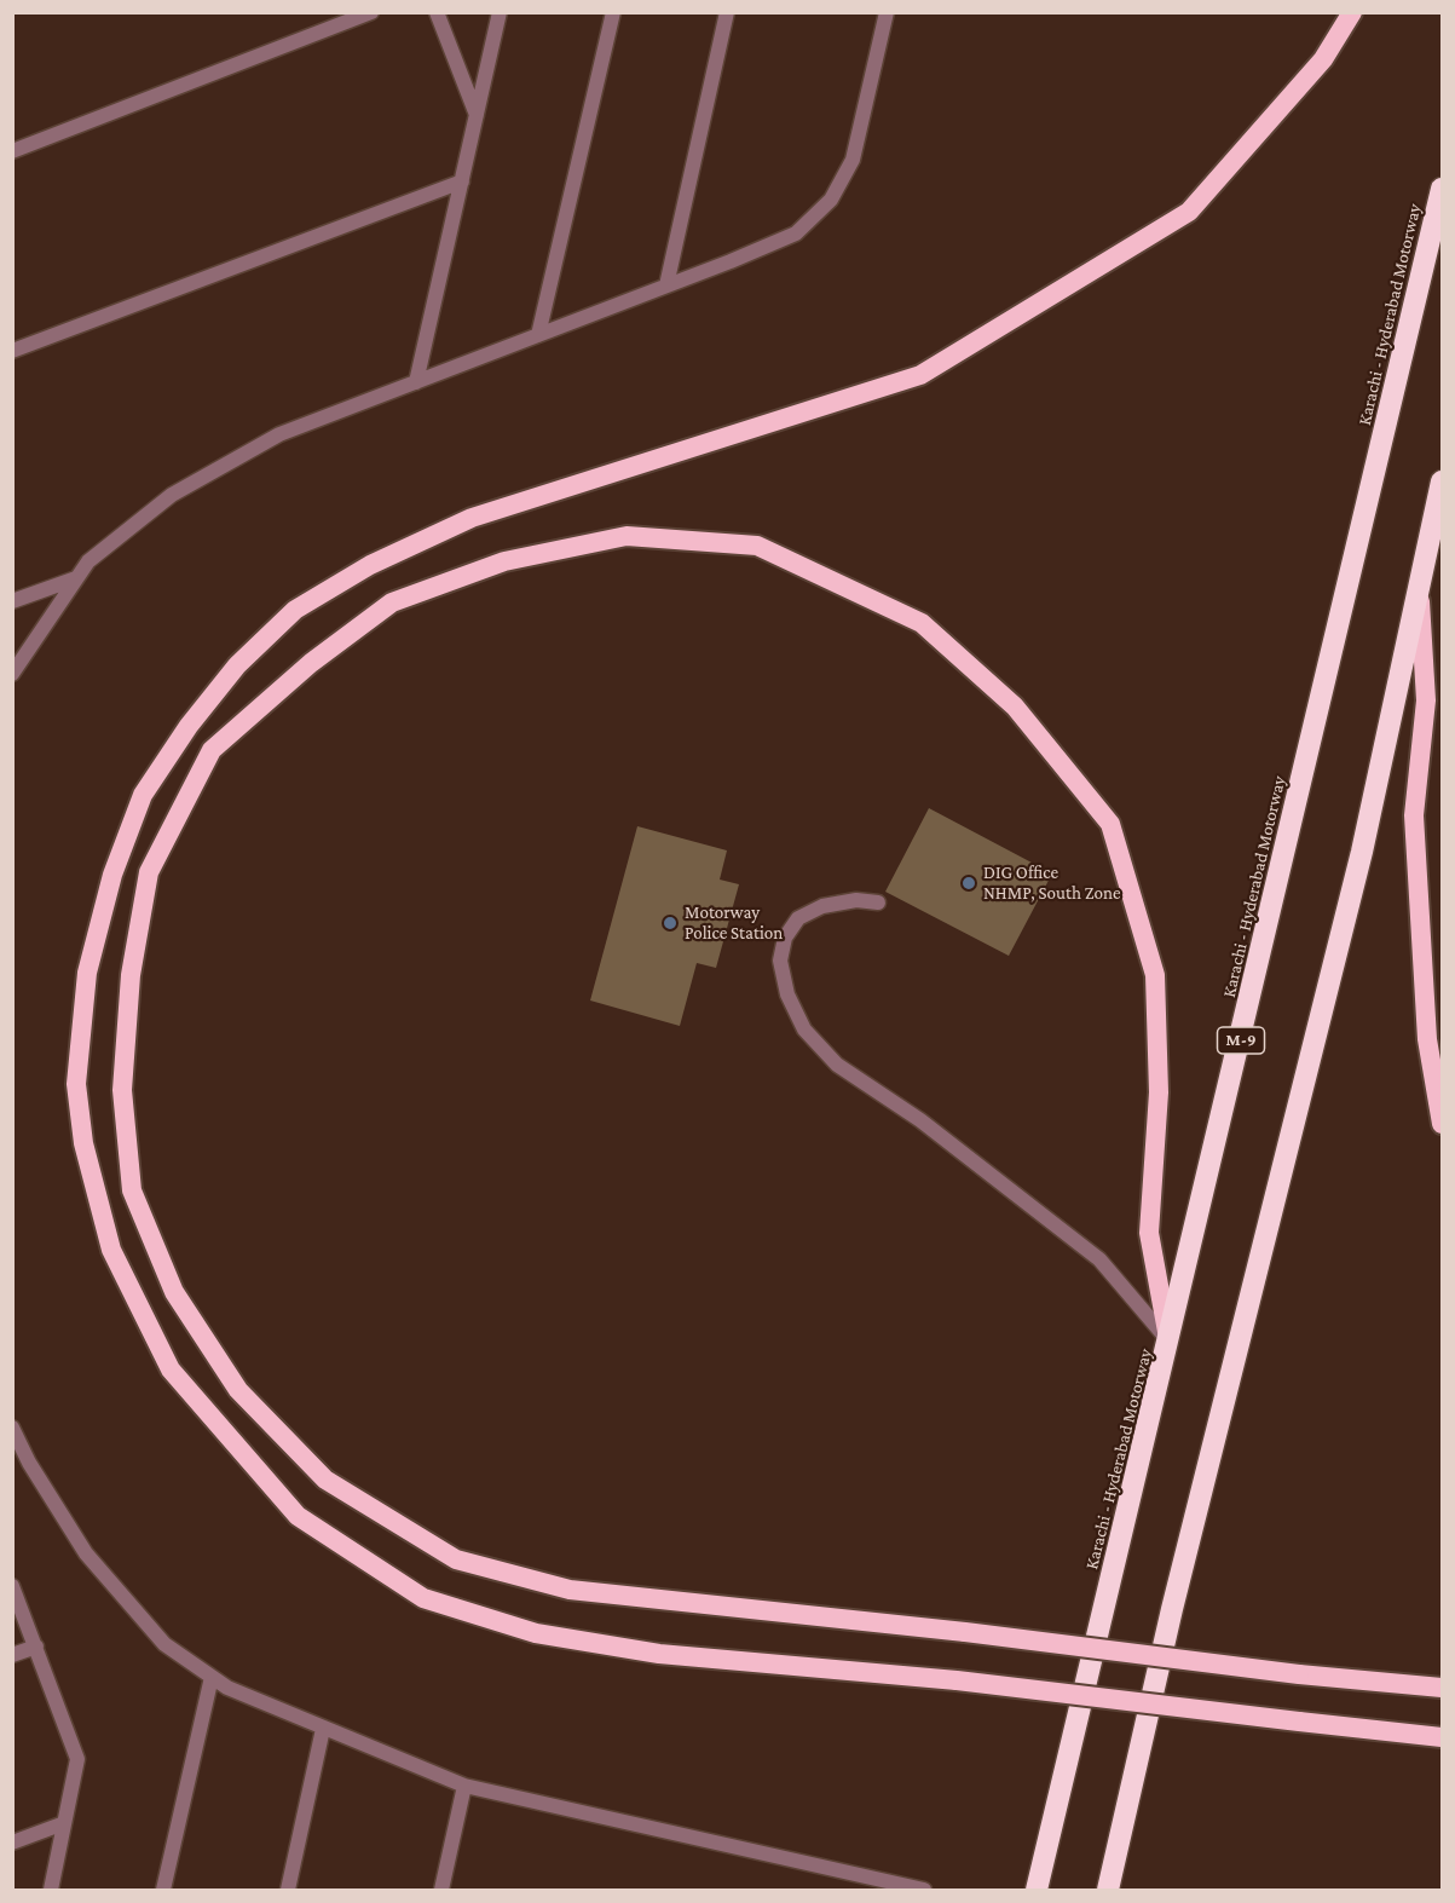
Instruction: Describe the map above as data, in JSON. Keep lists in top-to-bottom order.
{
  "streets": {
    "highway": ["Karachi - Hyderabad Motorway", "M-9"]
  },
  "places": ["DIG Office NHMP, South Zone", "Motorway Police Station"]
}
